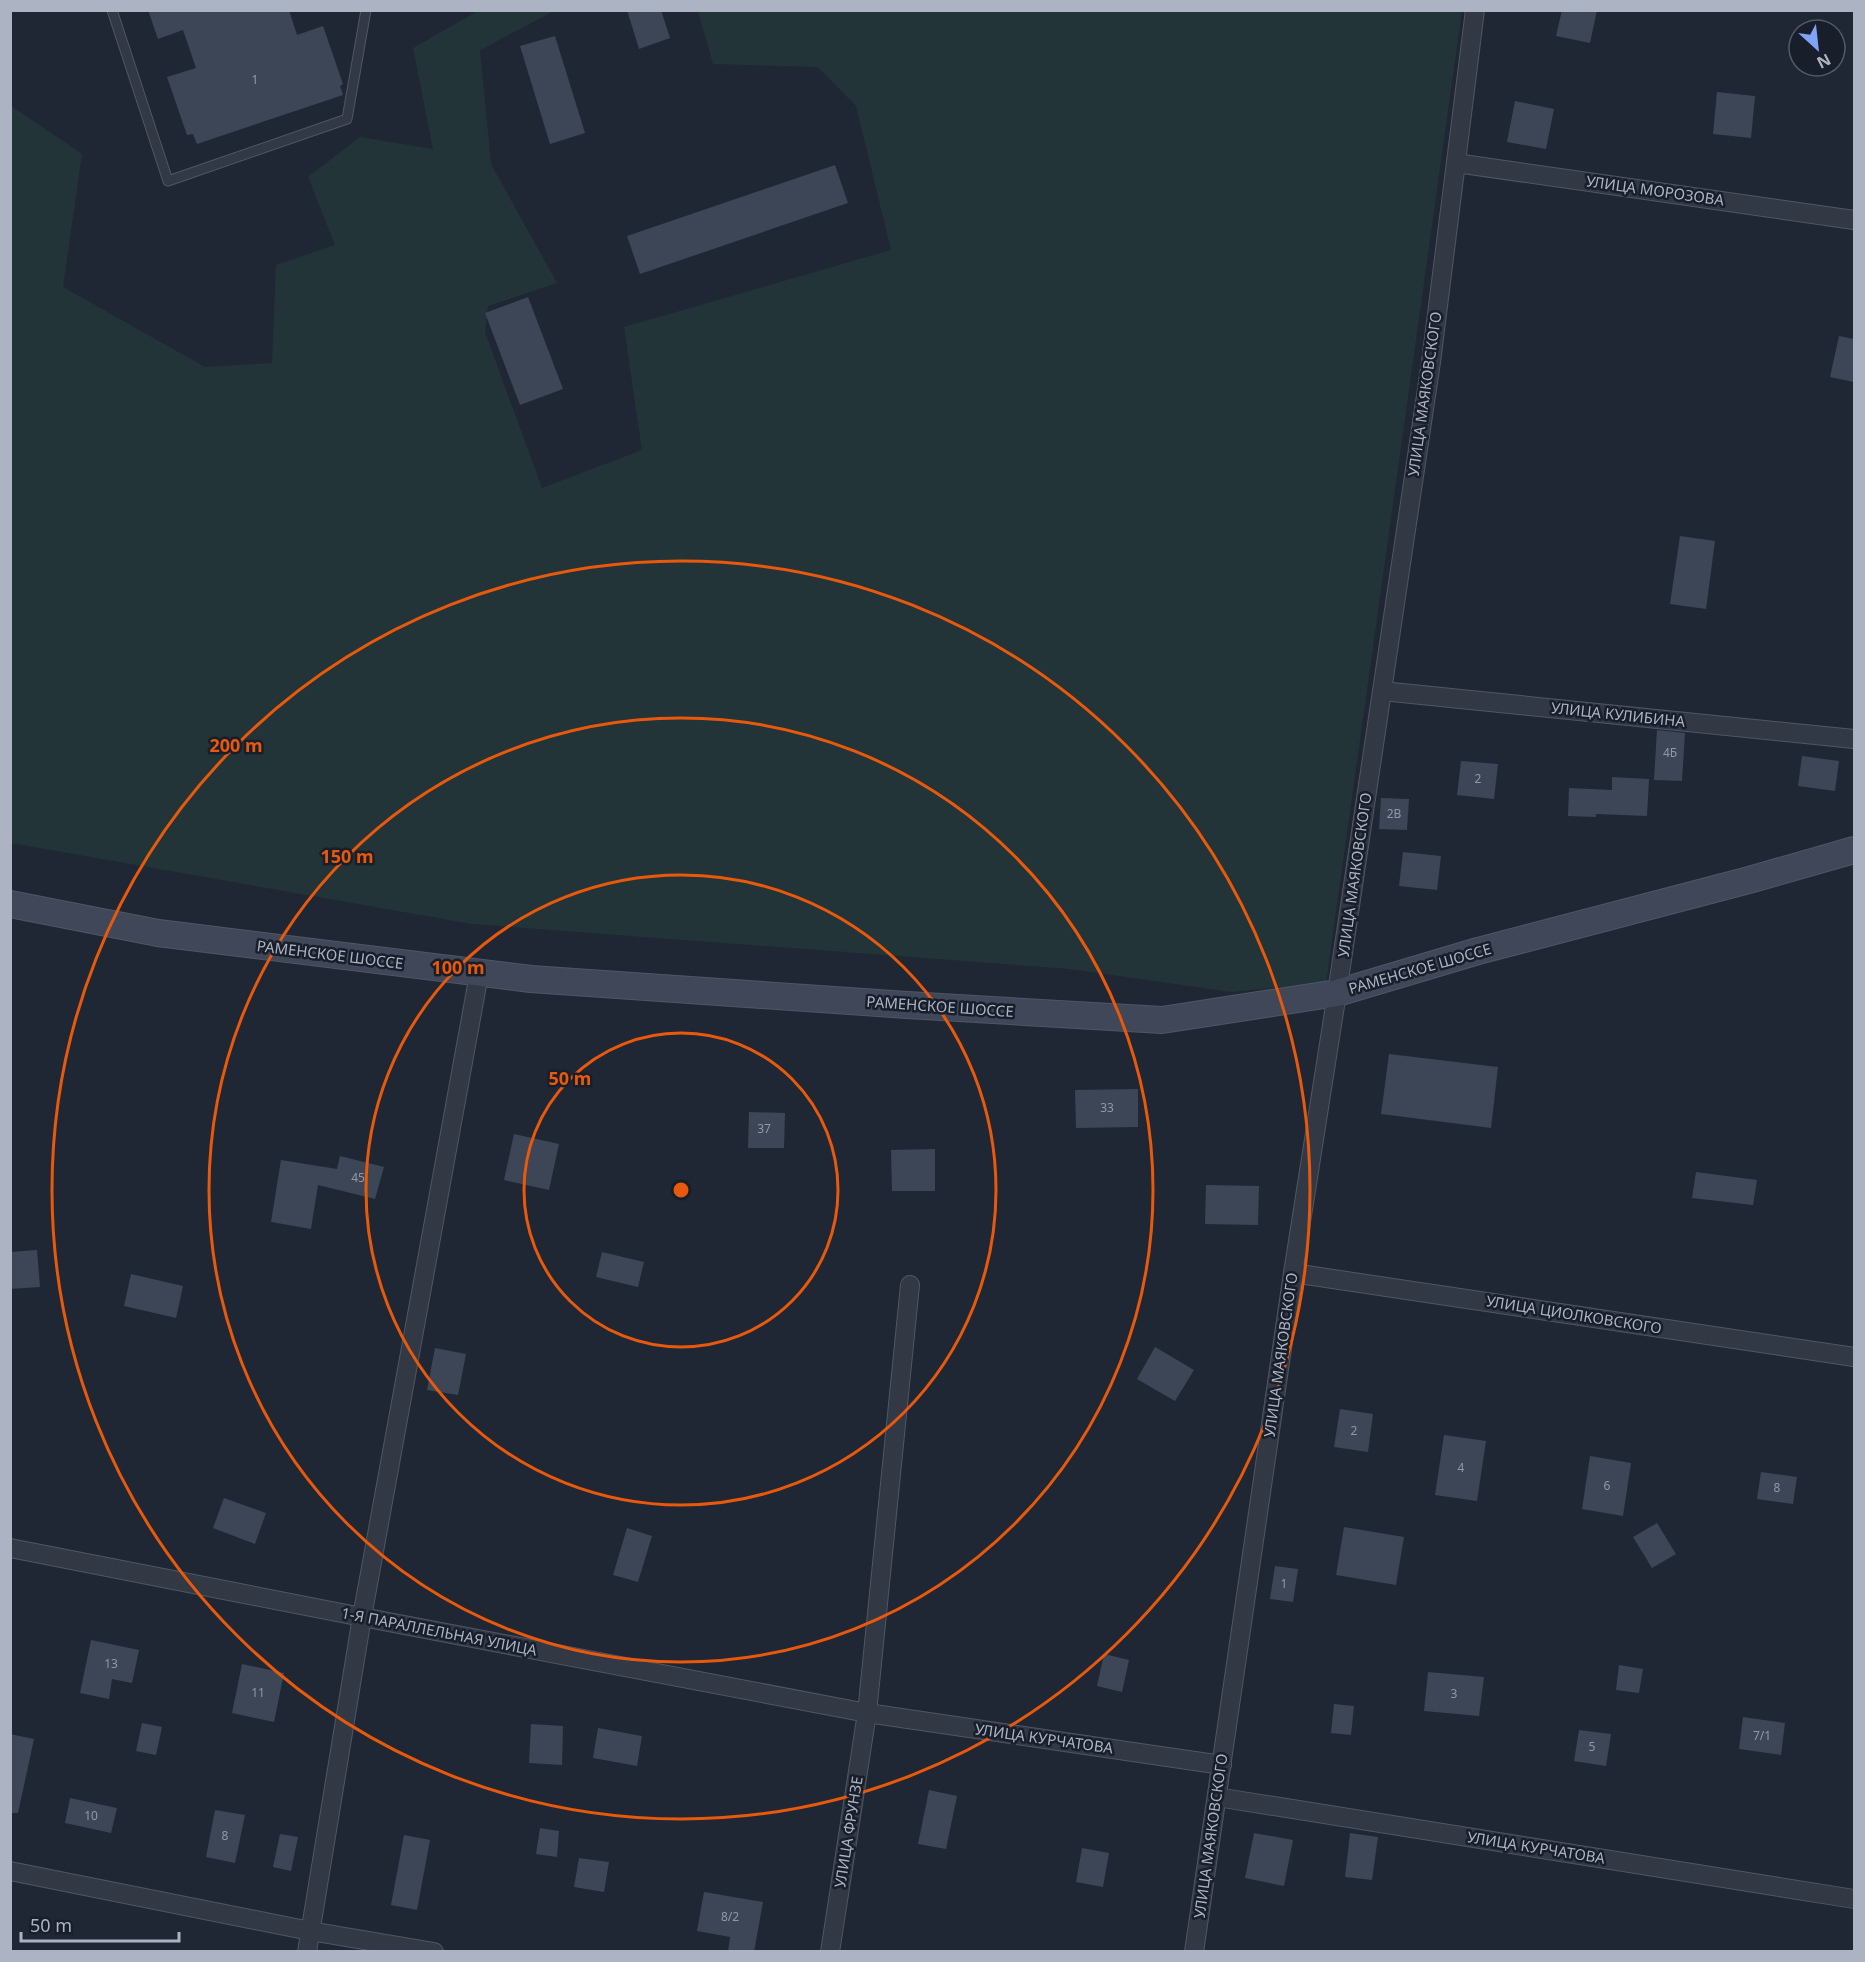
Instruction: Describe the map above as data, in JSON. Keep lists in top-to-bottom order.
{
  "streets": {
    "main road": ["РАМЕНСКОЕ ШОССЕ"],
    "street": [
      "УЛИЦА МОРОЗОВА",
      "УЛИЦА МАЯКОВСКОГО",
      "УЛИЦА КУЛИБИНА",
      "УЛИЦА ЦИОЛКОВСКОГО",
      "1-Я ПАРАЛЛЕЛЬНАЯ УЛИЦА",
      "УЛИЦА КУРЧАТОВА",
      "УЛИЦА ФРУНЗЕ"
    ]
  },
  "crossings": [
    ["УЛИЦА МОРОЗОВА", "УЛИЦА МАЯКОВСКОГО"],
    ["УЛИЦА МАЯКОВСКОГО", "УЛИЦА КУЛИБИНА"],
    ["УЛИЦА МАЯКОВСКОГО", "РАМЕНСКОЕ ШОССЕ"],
    ["УЛИЦА МАЯКОВСКОГО", "УЛИЦА ЦИОЛКОВСКОГО"],
    ["УЛИЦА МАЯКОВСКОГО", "УЛИЦА КУРЧАТОВА"],
    ["1-Я ПАРАЛЛЕЛЬНАЯ УЛИЦА", "УЛИЦА КУРЧАТОВА"],
    ["1-Я ПАРАЛЛЕЛЬНАЯ УЛИЦА", "УЛИЦА ФРУНЗЕ"],
    ["УЛИЦА КУРЧАТОВА", "УЛИЦА ФРУНЗЕ"]
  ],
  "house_numbers": [
    "1",
    "4Б",
    "2",
    "2В",
    "33",
    "37",
    "45",
    "2",
    "4",
    "6",
    "8",
    "1",
    "13",
    "11",
    "3",
    "7/1",
    "5",
    "10",
    "8",
    "8/2"
  ],
  "scale_bar": "50 m",
  "north": "bottom right",
  "rings": [
    "200 m",
    "150 m",
    "100 m",
    "50 m"
  ]
}
